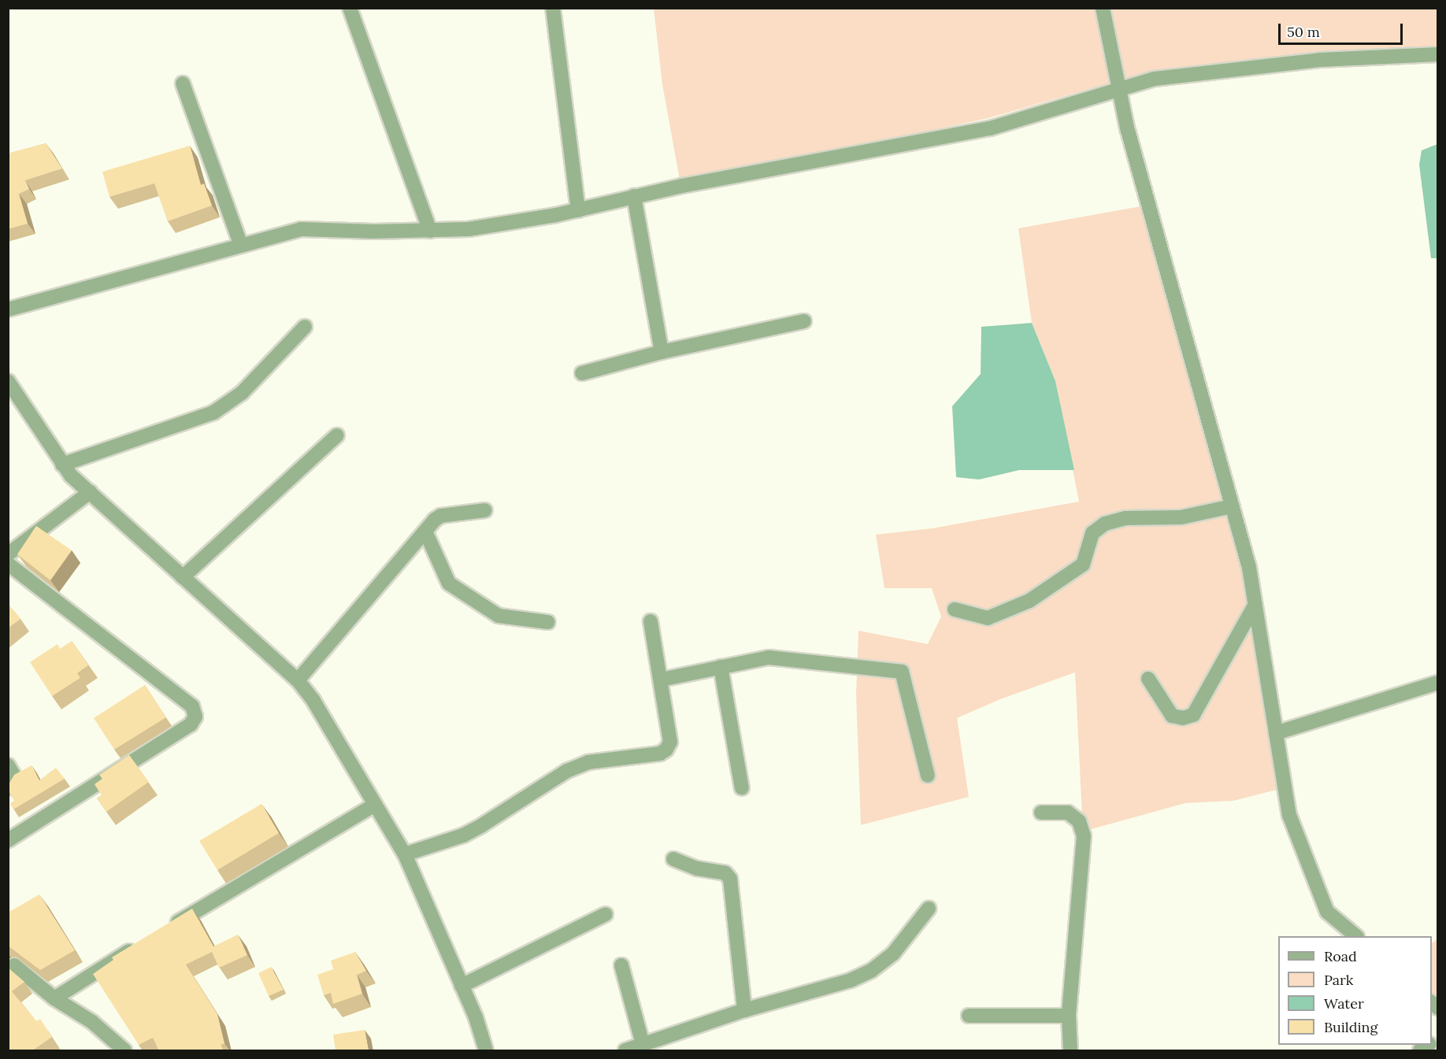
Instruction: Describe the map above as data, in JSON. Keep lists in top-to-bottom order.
{
  "legend": [
    "Road",
    "Park",
    "Water",
    "Building"
  ],
  "scale_bar": "50 m"
}
